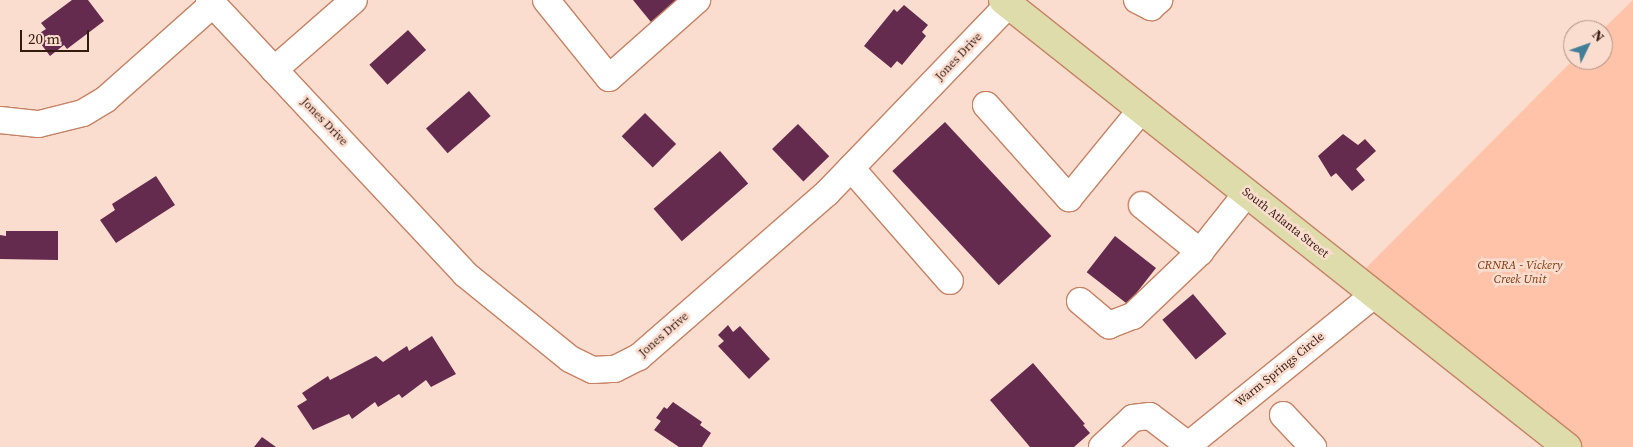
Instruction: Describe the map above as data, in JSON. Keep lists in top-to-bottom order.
{
  "streets": {
    "main road": ["South Atlanta Street"],
    "street": ["Jones Drive", "Warm Springs Circle"]
  },
  "crossings": [
    ["Jones Drive", "South Atlanta Street"],
    ["South Atlanta Street", "Warm Springs Circle"]
  ],
  "parks": ["CRNRA - Vickery Creek Unit"],
  "scale_bar": "20 m",
  "north": "top right"
}
